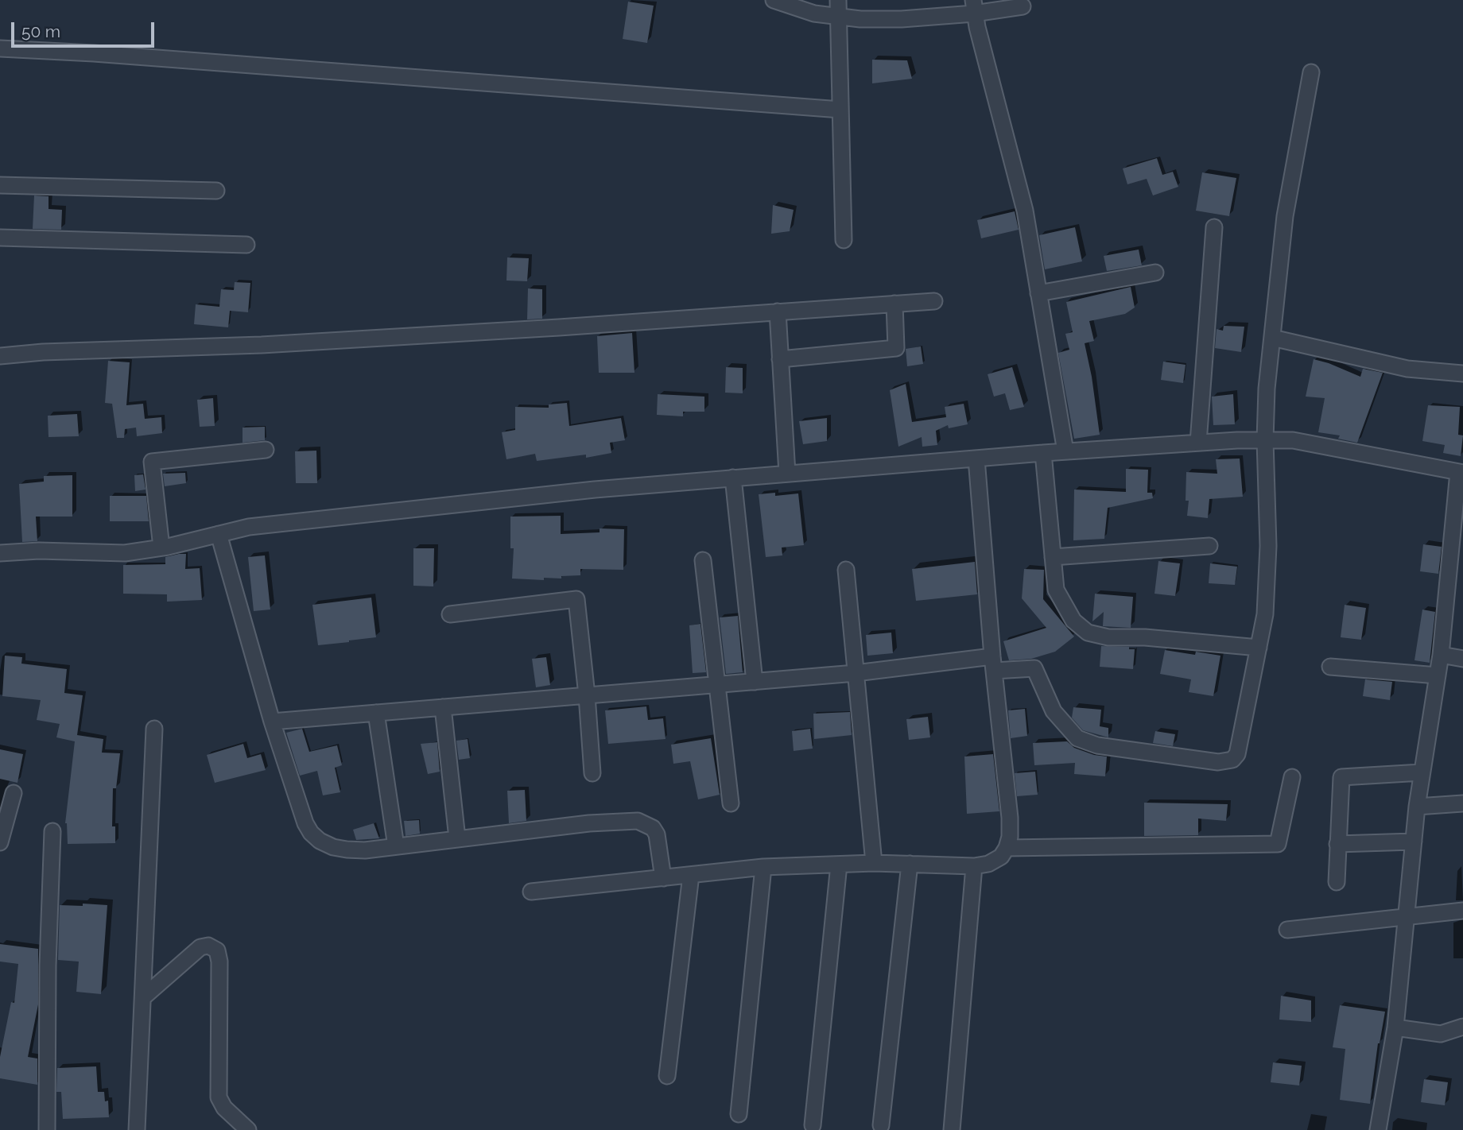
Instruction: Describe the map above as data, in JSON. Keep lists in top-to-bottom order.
{
  "scale_bar": "50 m"
}
